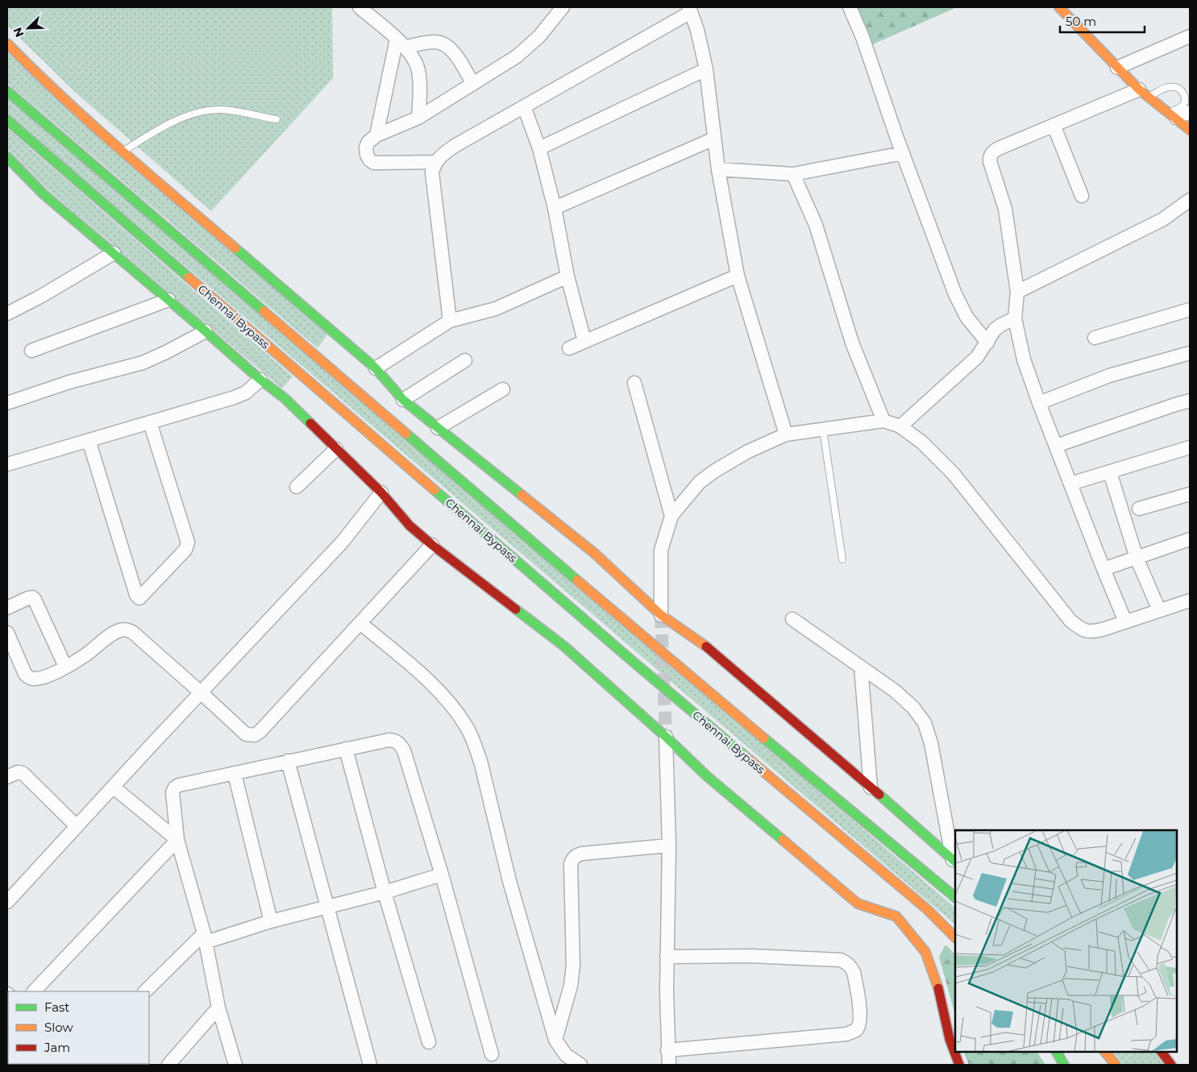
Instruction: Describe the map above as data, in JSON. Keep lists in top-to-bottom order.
{
  "streets": {
    "main road": ["Chennai Bypass"]
  },
  "legend": ["Fast", "Slow", "Jam"],
  "scale_bar": "50 m",
  "north": "bottom left"
}
